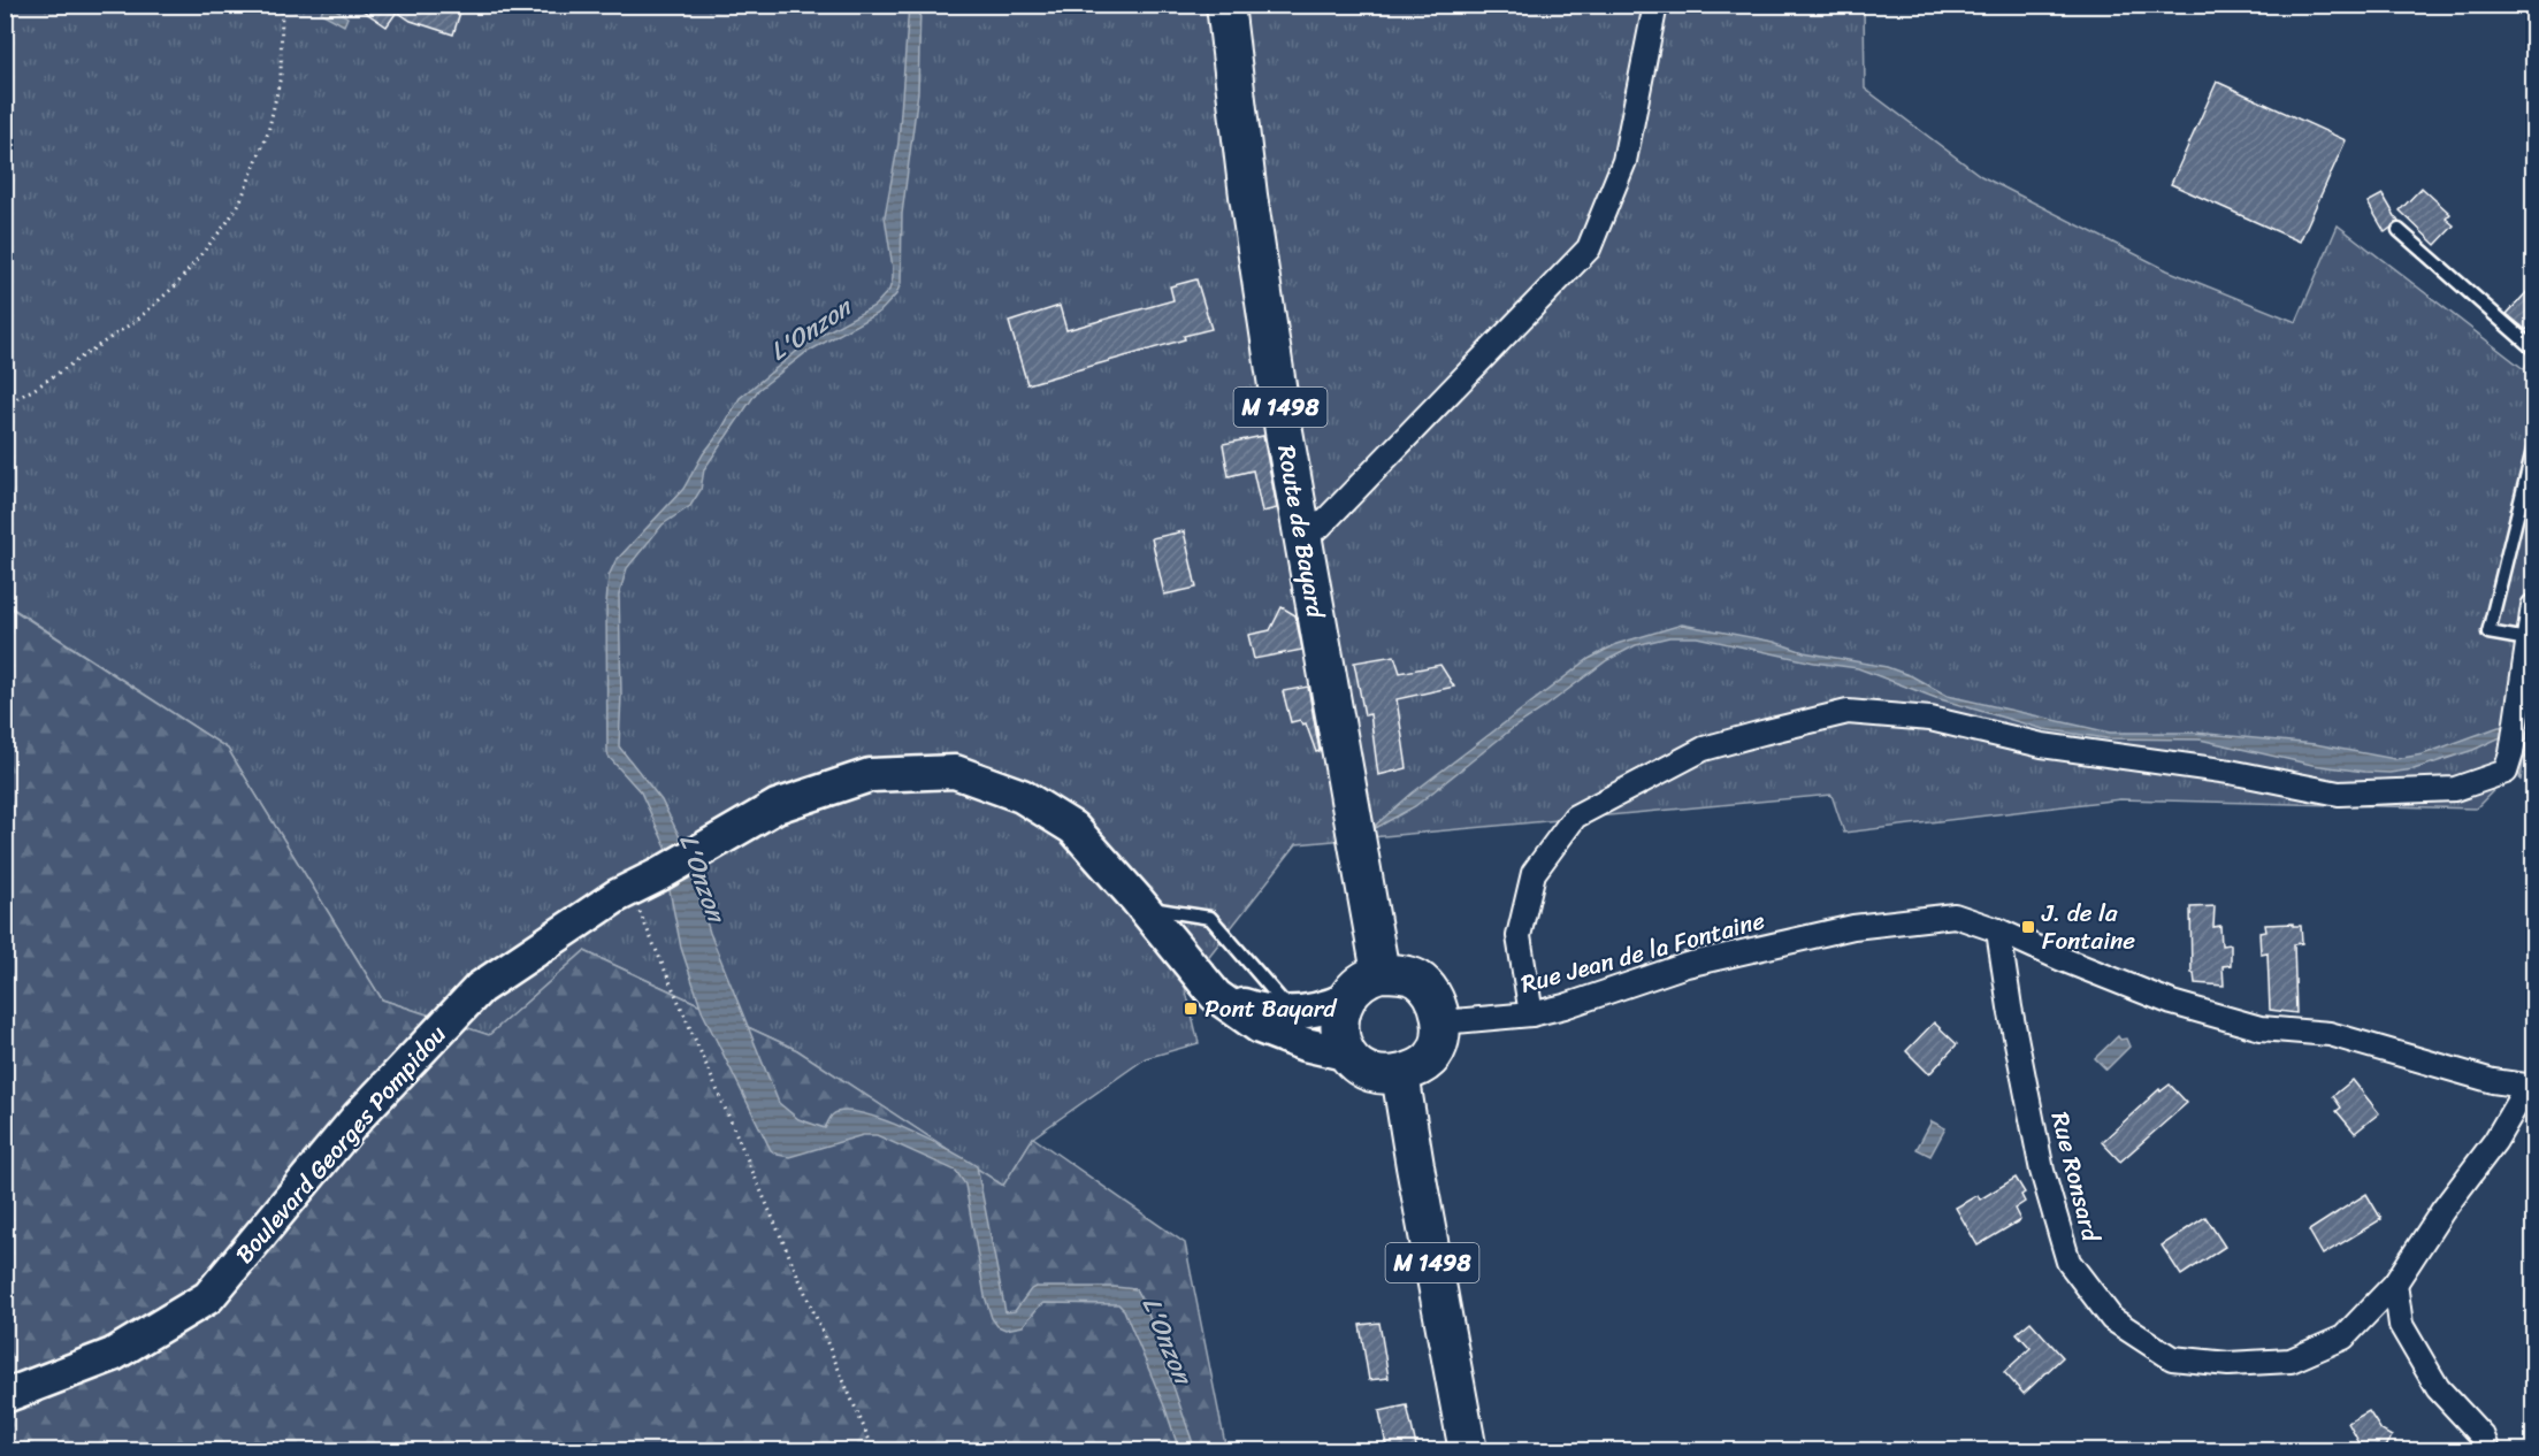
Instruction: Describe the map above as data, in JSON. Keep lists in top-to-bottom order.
{
  "streets": {
    "main road": ["M 1498", "Route de Bayard", "Boulevard Georges Pompidou"],
    "street": ["Rue Jean de la Fontaine", "Rue Ronsard"]
  },
  "crossings": [
    ["M 1498", "Route de Bayard"],
    ["M 1498", "Rue Jean de la Fontaine"],
    ["M 1498", "Boulevard Georges Pompidou"],
    ["Route de Bayard", "Rue Jean de la Fontaine"],
    ["Route de Bayard", "Boulevard Georges Pompidou"],
    ["Rue Jean de la Fontaine", "Boulevard Georges Pompidou"],
    ["Rue Jean de la Fontaine", "Rue Ronsard"]
  ],
  "water": ["L'Onzon"],
  "places": {
    "transit": ["J. de la Fontaine", "Pont Bayard"]
  }
}
